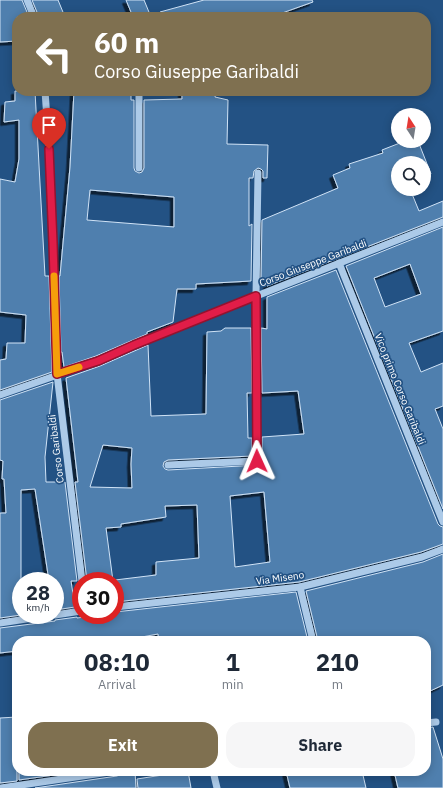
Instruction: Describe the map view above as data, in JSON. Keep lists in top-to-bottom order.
{
  "streets": {
    "street": [
      "Corso Giuseppe Garibaldi",
      "Vico primo Corso Garibaldi",
      "Corso Garibaldi",
      "Via Miseno"
    ]
  },
  "crossings": [
    ["Corso Giuseppe Garibaldi", "Vico primo Corso Garibaldi"],
    ["Corso Giuseppe Garibaldi", "Corso Garibaldi"]
  ],
  "north": "top",
  "page": {
    "turn": ["60 m", "Corso Giuseppe Garibaldi"],
    "speed": "28 km/h",
    "limit": "30",
    "eta": [
      "08:10",
      "Arrival",
      "1",
      "min",
      "210",
      "m"
    ],
    "buttons": ["Exit", "Share"]
  }
}
